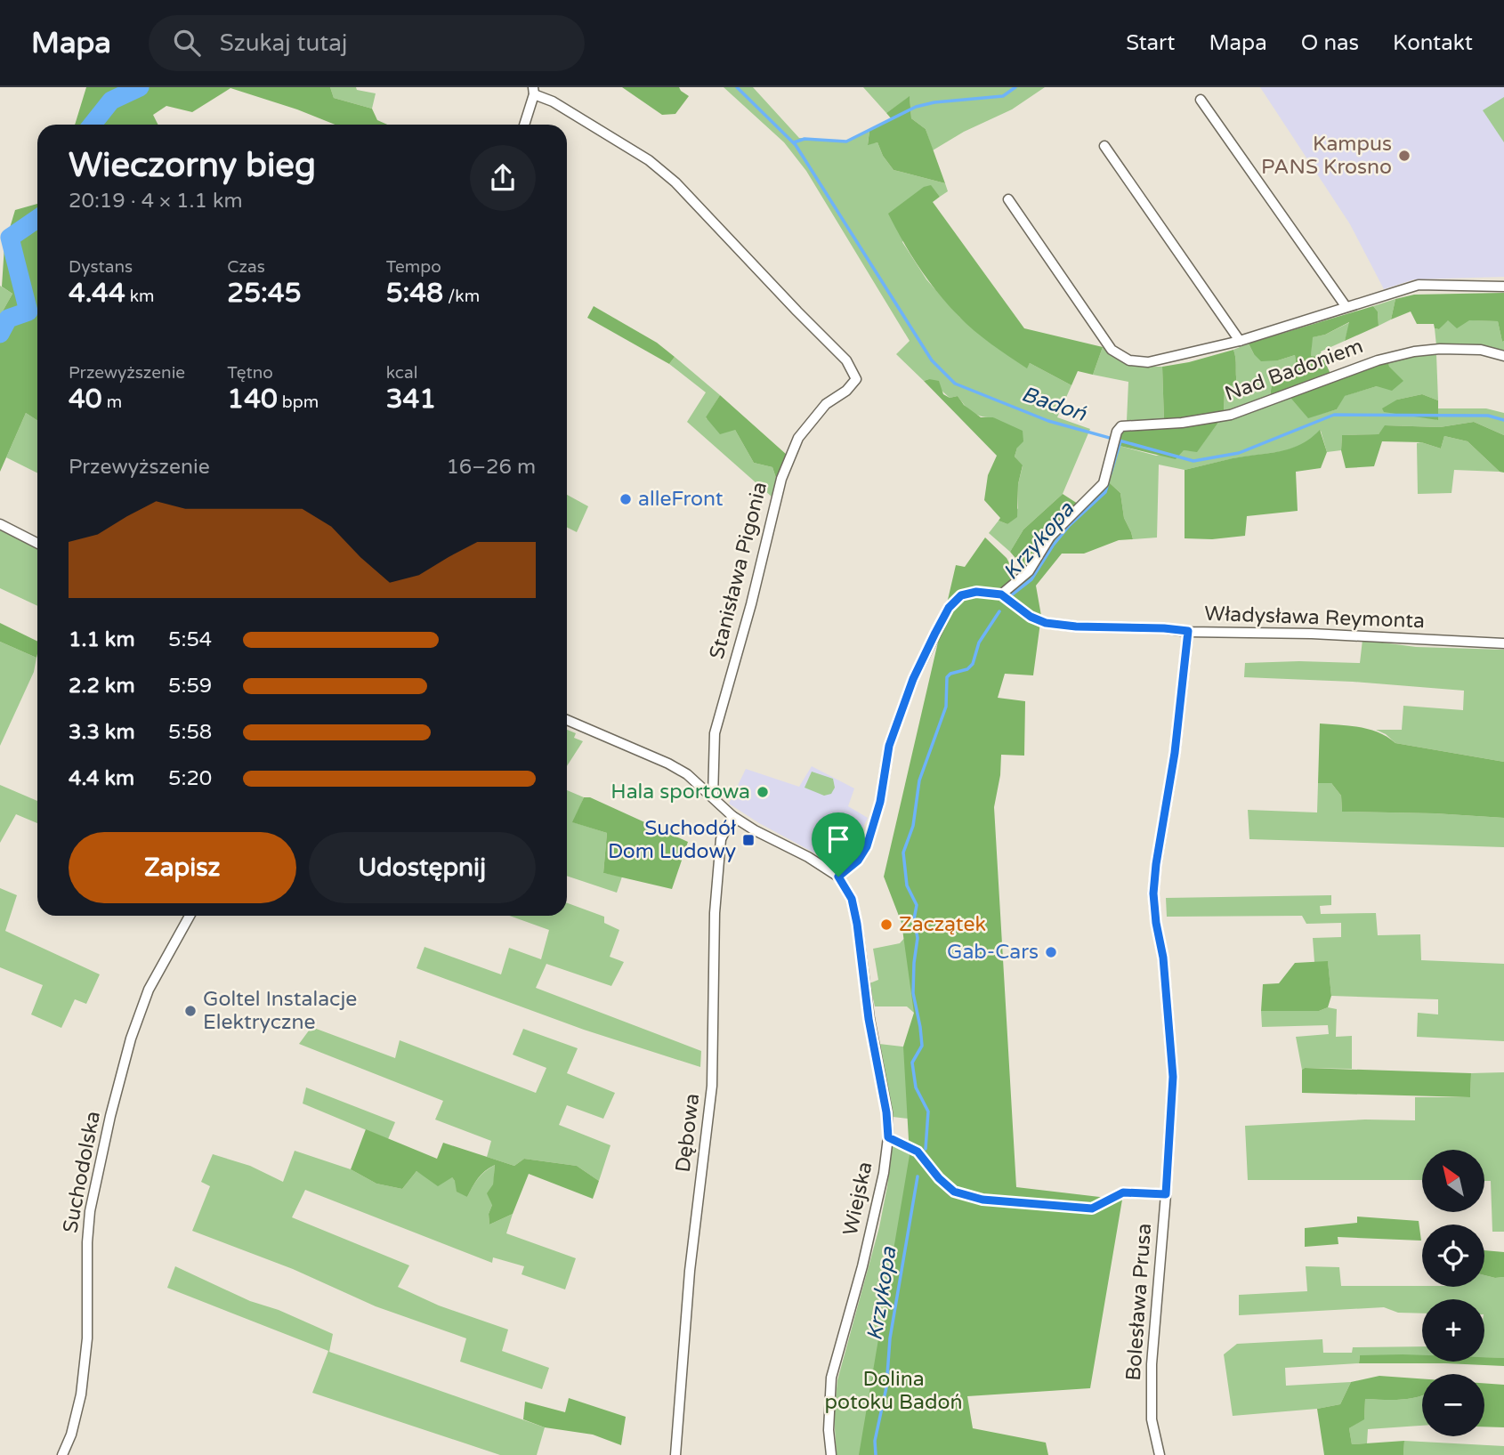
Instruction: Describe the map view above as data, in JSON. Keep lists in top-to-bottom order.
{
  "streets": {
    "street": [
      "Nad Badoniem",
      "Stanisława Pigonia",
      "Władysława Reymonta",
      "Dębowa",
      "Suchodolska",
      "Wiejska",
      "Bolesława Prusa"
    ]
  },
  "crossings": [
    ["Nad Badoniem", "Władysława Reymonta"],
    ["Władysława Reymonta", "Bolesława Prusa"]
  ],
  "water": ["Badoń", "Krzykopa"],
  "parks": ["Dolina potoku Badoń"],
  "places": {
    "other": [
      "Kampus PANS Krosno",
      "alleFront",
      "Hala sportowa",
      "Zaczątek",
      "Gab-Cars",
      "Goltel Instalacje Elektryczne"
    ],
    "transit": ["Suchodół Dom Ludowy"]
  },
  "north": "top left",
  "page": {
    "header": "Mapa",
    "search": "Szukaj tutaj",
    "nav": [
      "Start",
      "Mapa",
      "O nas",
      "Kontakt"
    ],
    "heading": ["Wieczorny bieg", "20:19 · 4 × 1.1 km"],
    "stats": [
      ["Dystans", "4.44 km"],
      ["Czas", "25:45"],
      ["Tempo", "5:48 /km"],
      ["Przewyższenie", "40 m"],
      ["Tętno", "140 bpm"],
      ["kcal", "341"]
    ],
    "chart": ["Przewyższenie", "16–26 m"],
    "list": [
      {
        "name": "1.1 km",
        "note": "5:54"
      },
      {
        "name": "2.2 km",
        "note": "5:59"
      },
      {
        "name": "3.3 km",
        "note": "5:58"
      },
      {
        "name": "4.4 km",
        "note": "5:20"
      }
    ],
    "buttons": ["Zapisz", "Udostępnij"],
    "map_buttons": ["+", "−"]
  }
}
